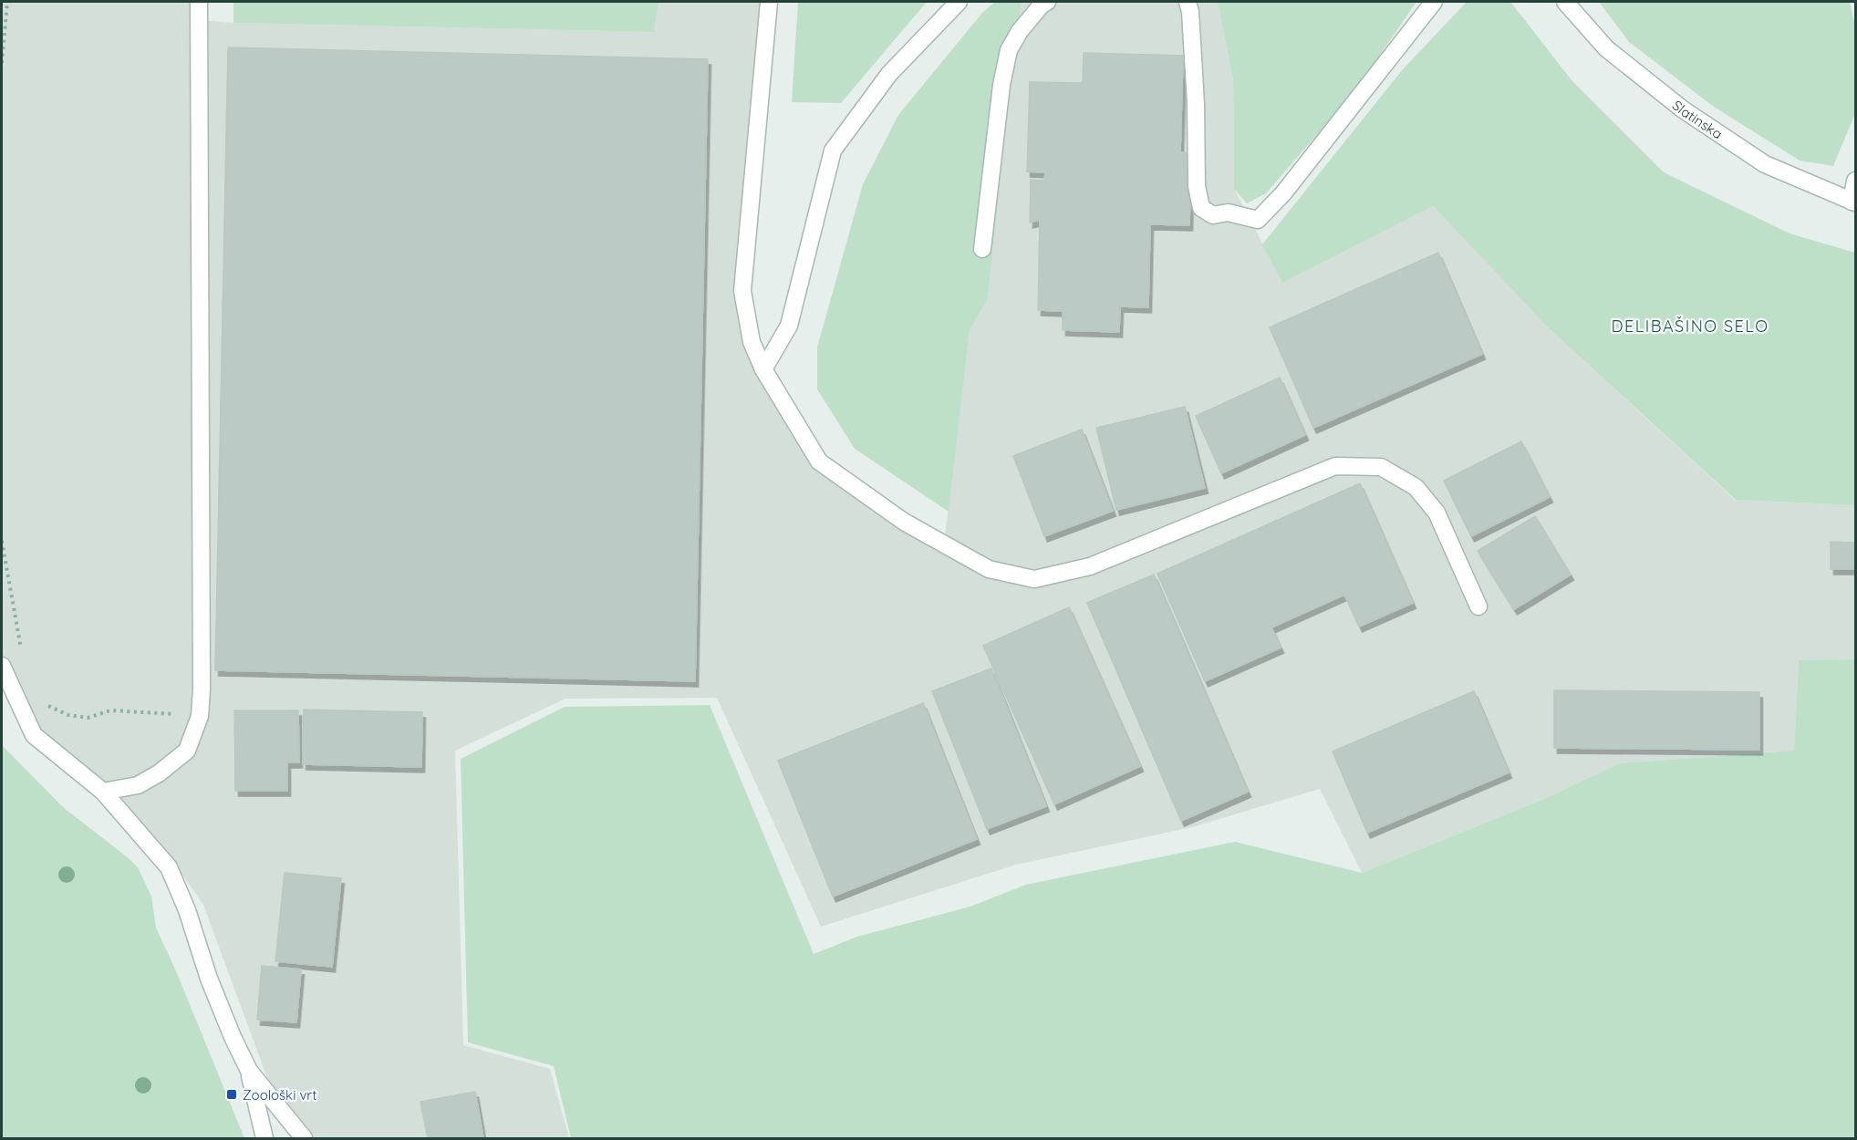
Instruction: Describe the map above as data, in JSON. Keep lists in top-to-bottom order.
{
  "streets": {
    "street": ["Slatinska"]
  },
  "districts": ["DELIBAŠINO SELO"],
  "places": {
    "transit": ["Zoološki vrt"]
  }
}
